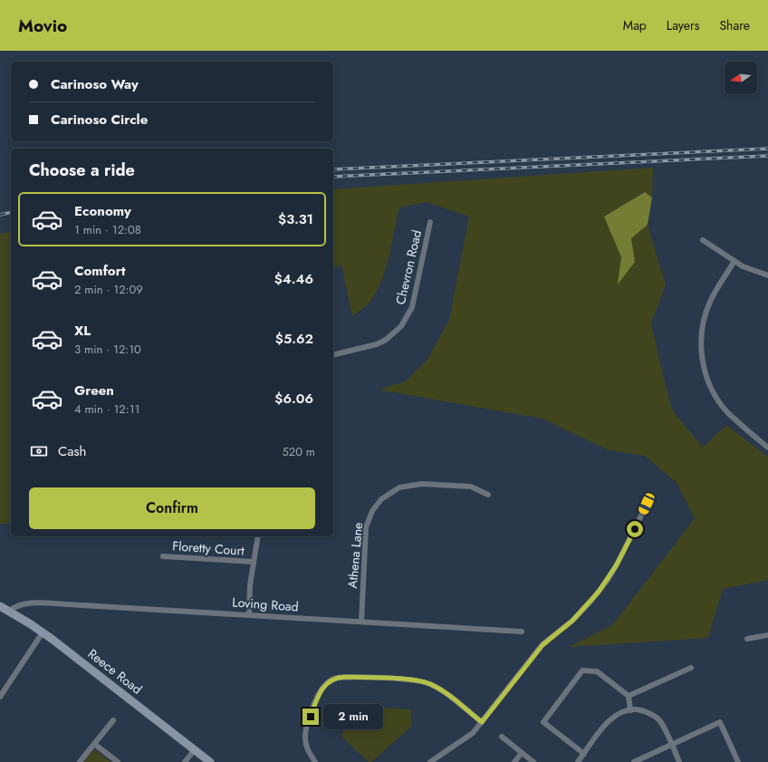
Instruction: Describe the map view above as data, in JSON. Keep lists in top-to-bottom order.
{
  "streets": {
    "main road": ["Reece Road"],
    "street": [
      "Chevron Road",
      "Floretty Court",
      "Athena Lane",
      "Loving Road"
    ]
  },
  "crossings": [
    ["Athena Lane", "Loving Road"],
    ["Loving Road", "Reece Road"]
  ],
  "north": "left",
  "page": {
    "header": "Movio",
    "nav": ["Map", "Layers", "Share"],
    "banner": ["Carinoso Way", "Carinoso Circle"],
    "heading": "Choose a ride",
    "list": [
      {
        "name": "Economy",
        "note": "1 min · 12:08",
        "value": "$3.31"
      },
      {
        "name": "Comfort",
        "note": "2 min · 12:09",
        "value": "$4.46"
      },
      {
        "name": "XL",
        "note": "3 min · 12:10",
        "value": "$5.62"
      },
      {
        "name": "Green",
        "note": "4 min · 12:11",
        "value": "$6.06"
      }
    ],
    "pay": ["Cash", "520 m"],
    "buttons": "Confirm",
    "bubble": "2 min"
  }
}
